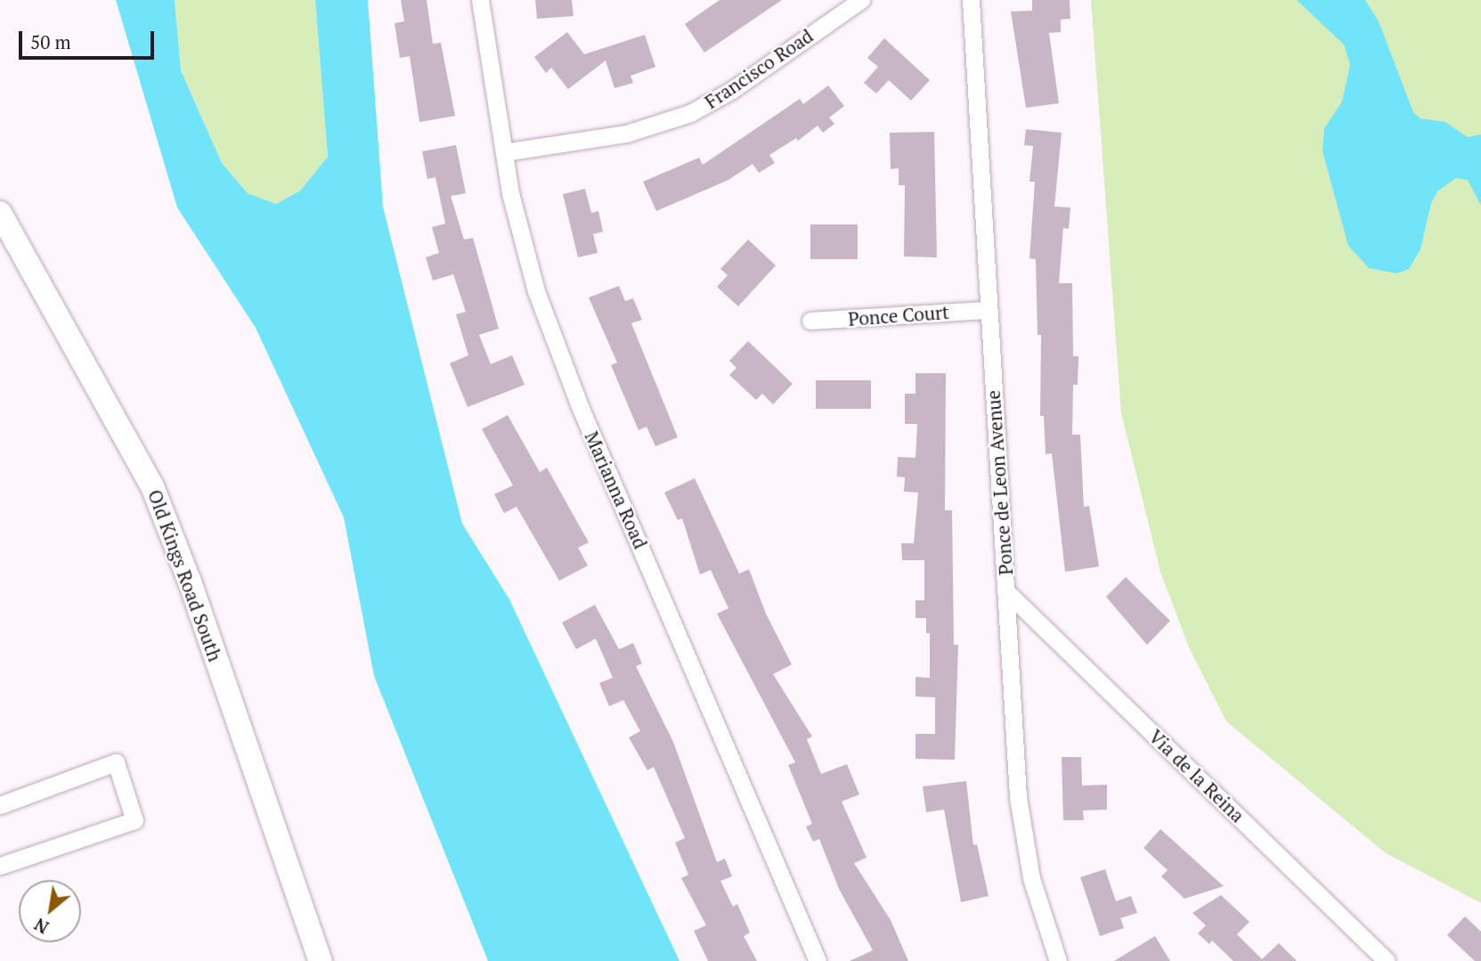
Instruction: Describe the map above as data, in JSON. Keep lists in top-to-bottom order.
{
  "streets": {
    "street": [
      "Francisco Road",
      "Ponce Court",
      "Ponce de Leon Avenue",
      "Marianna Road",
      "Old Kings Road South",
      "Via de la Reina"
    ]
  },
  "crossings": [
    ["Francisco Road", "Marianna Road"],
    ["Ponce Court", "Ponce de Leon Avenue"],
    ["Ponce de Leon Avenue", "Via de la Reina"]
  ],
  "scale_bar": "50 m",
  "north": "bottom left"
}
